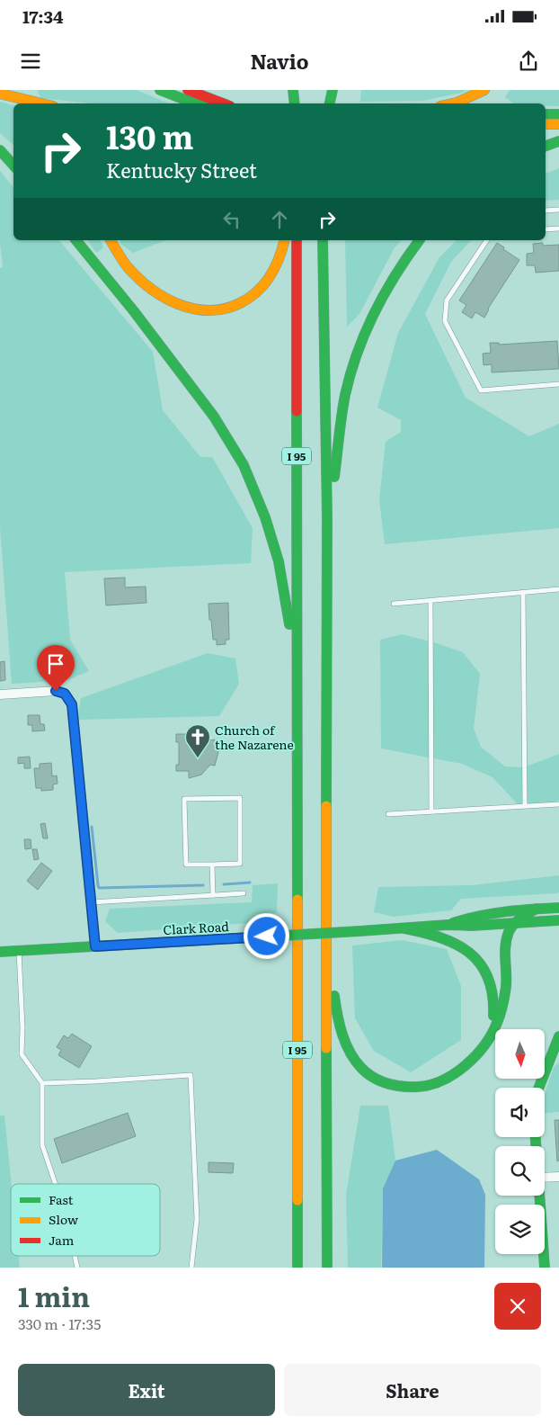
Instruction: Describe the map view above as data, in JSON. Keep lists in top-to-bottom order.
{
  "streets": {
    "main road": ["I 95", "Clark Road"]
  },
  "places": {
    "church": ["Church of the Nazarene"]
  },
  "legend": ["Fast", "Slow", "Jam"],
  "north": "bottom",
  "page": {
    "status": "17:34",
    "header": "Navio",
    "turn": ["130 m", "Kentucky Street"],
    "heading": ["1 min", "330 m · 17:35"],
    "buttons": ["Exit", "Share"]
  }
}
